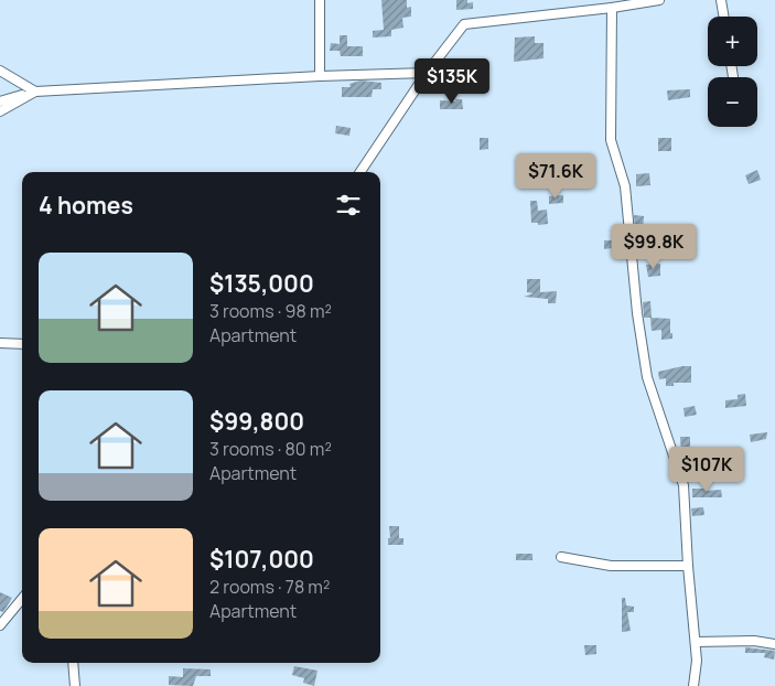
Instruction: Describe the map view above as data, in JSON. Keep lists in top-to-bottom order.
{
  "page": {
    "map_buttons": ["+", "−"],
    "price": [
      "$135K",
      "$71.6K",
      "$99.8K",
      "$107K"
    ],
    "heading": "4 homes",
    "list": [
      {
        "name": "$135,000",
        "note": "3 rooms · 98 m² · Apartment"
      },
      {
        "name": "$99,800",
        "note": "3 rooms · 80 m² · Apartment"
      },
      {
        "name": "$107,000",
        "note": "2 rooms · 78 m² · Apartment"
      }
    ]
  }
}
